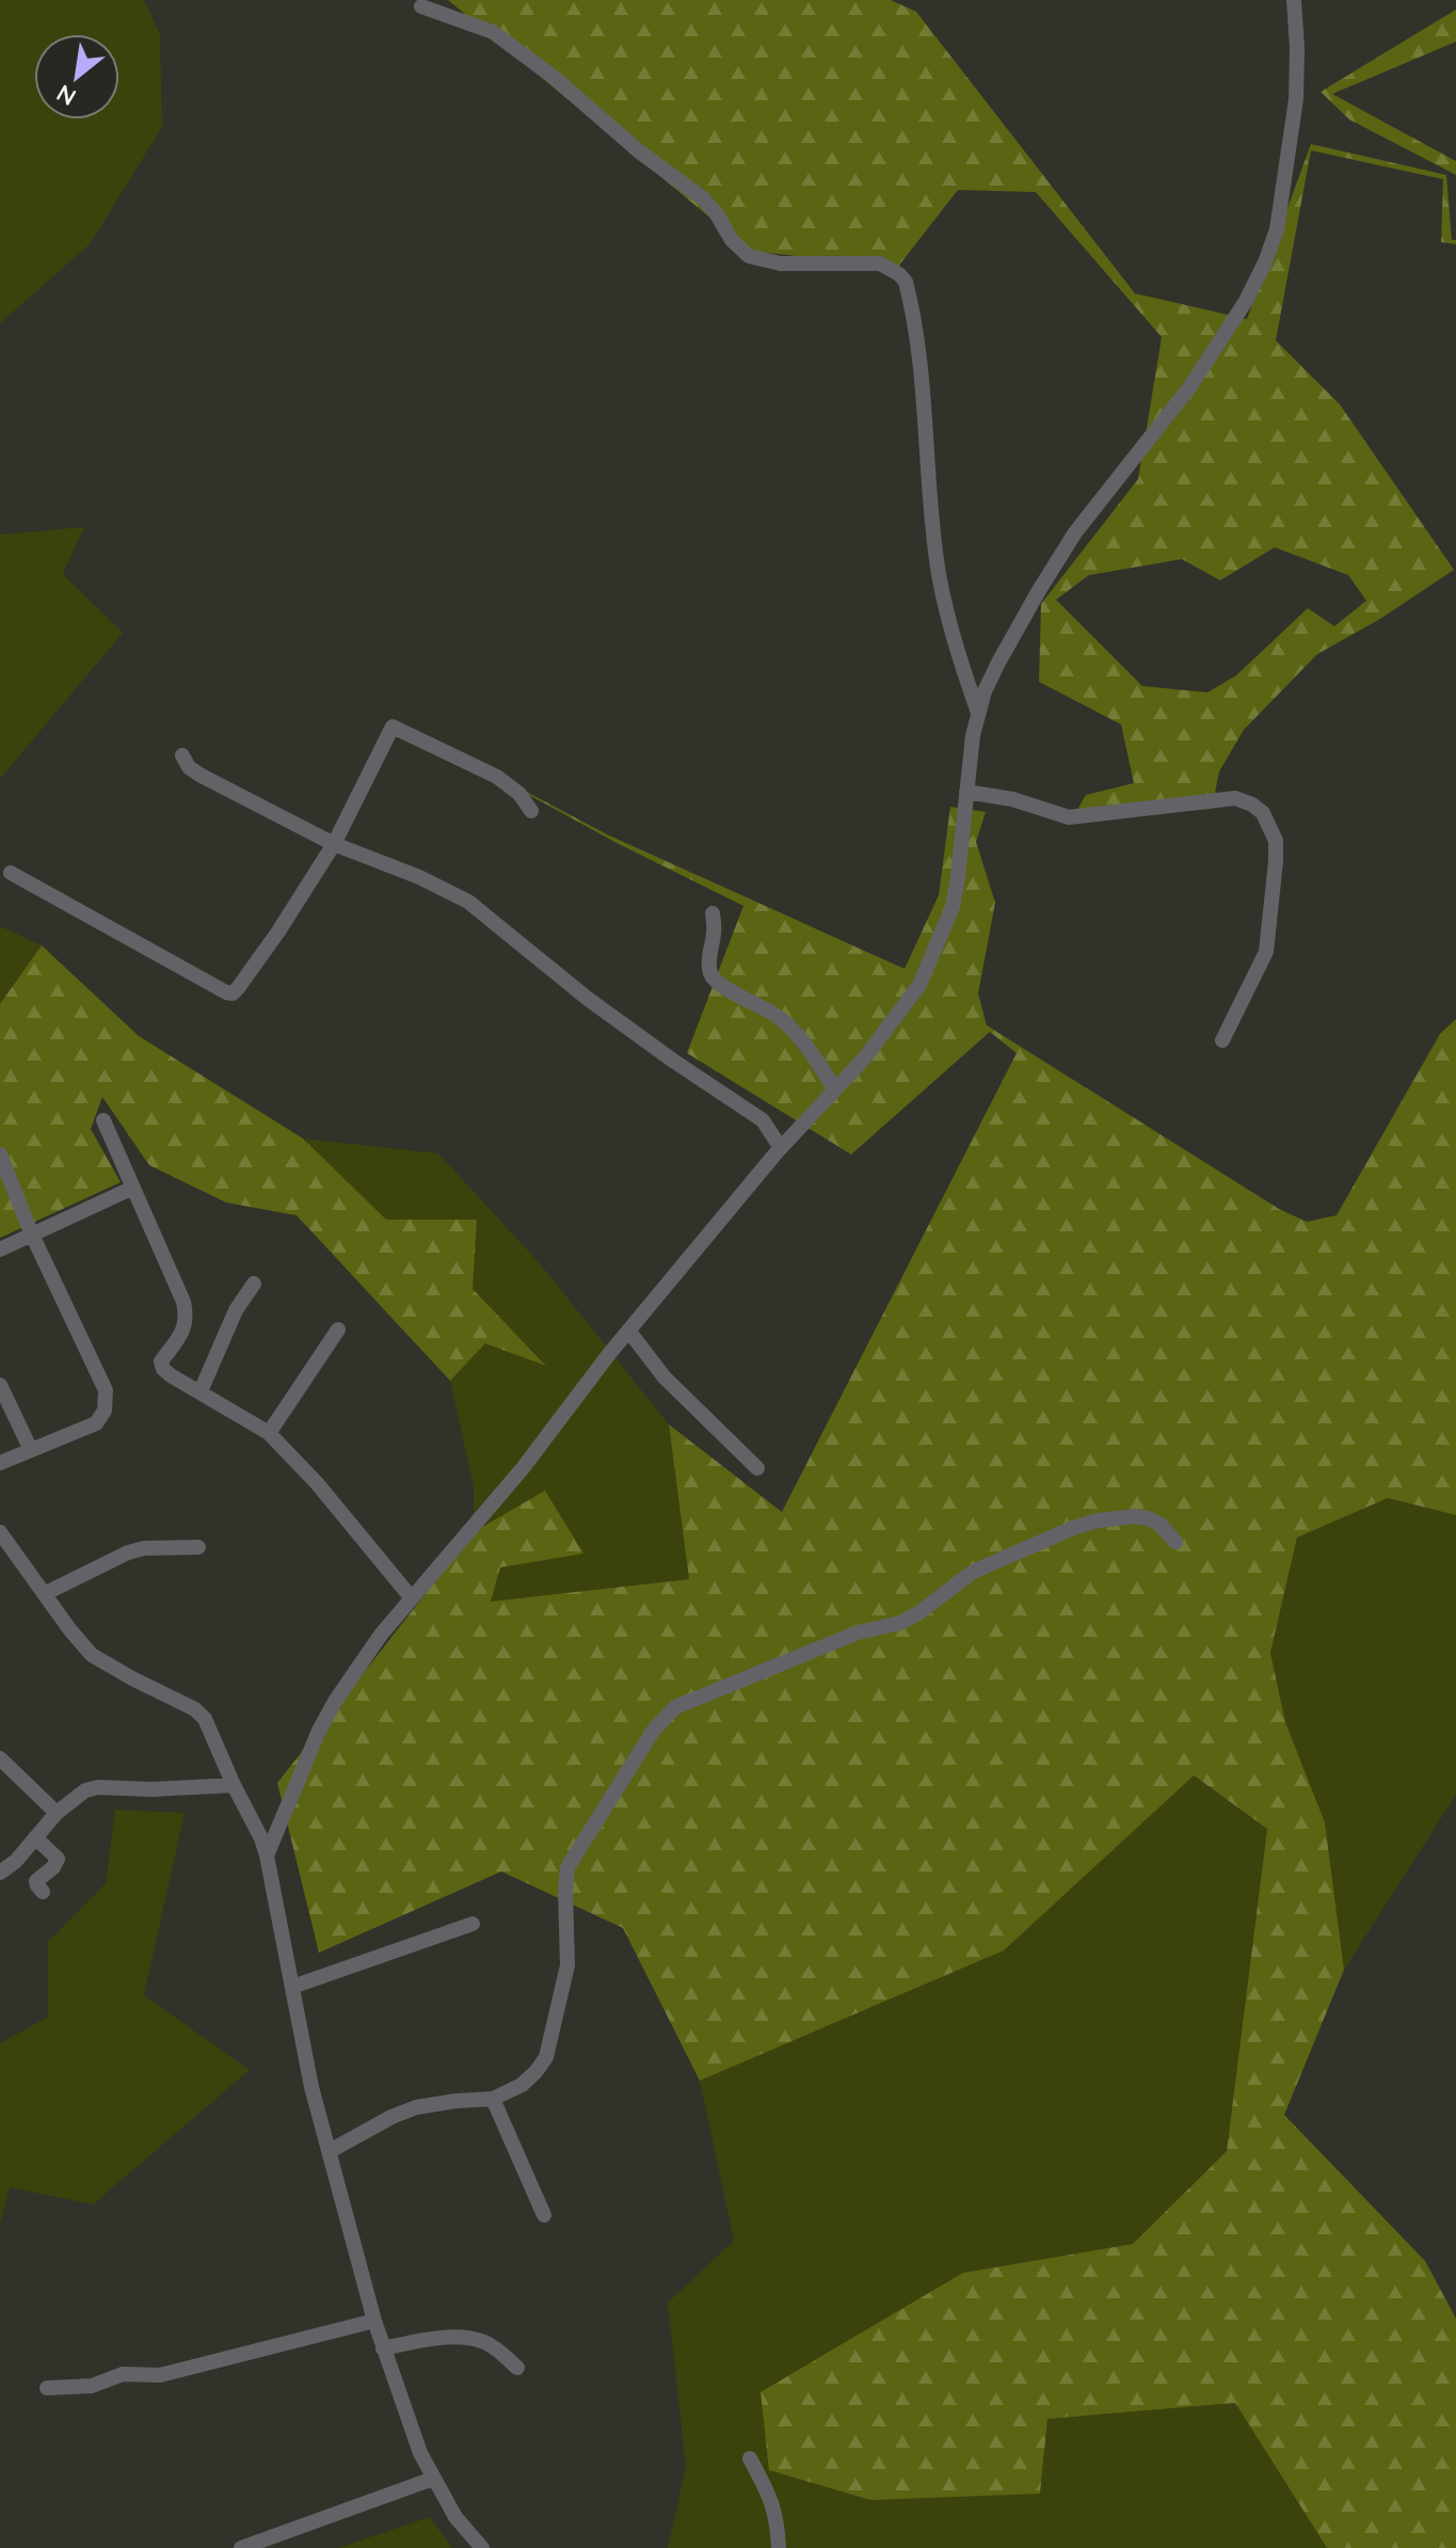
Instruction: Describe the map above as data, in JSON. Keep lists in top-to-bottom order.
{
  "north": "bottom left"
}
